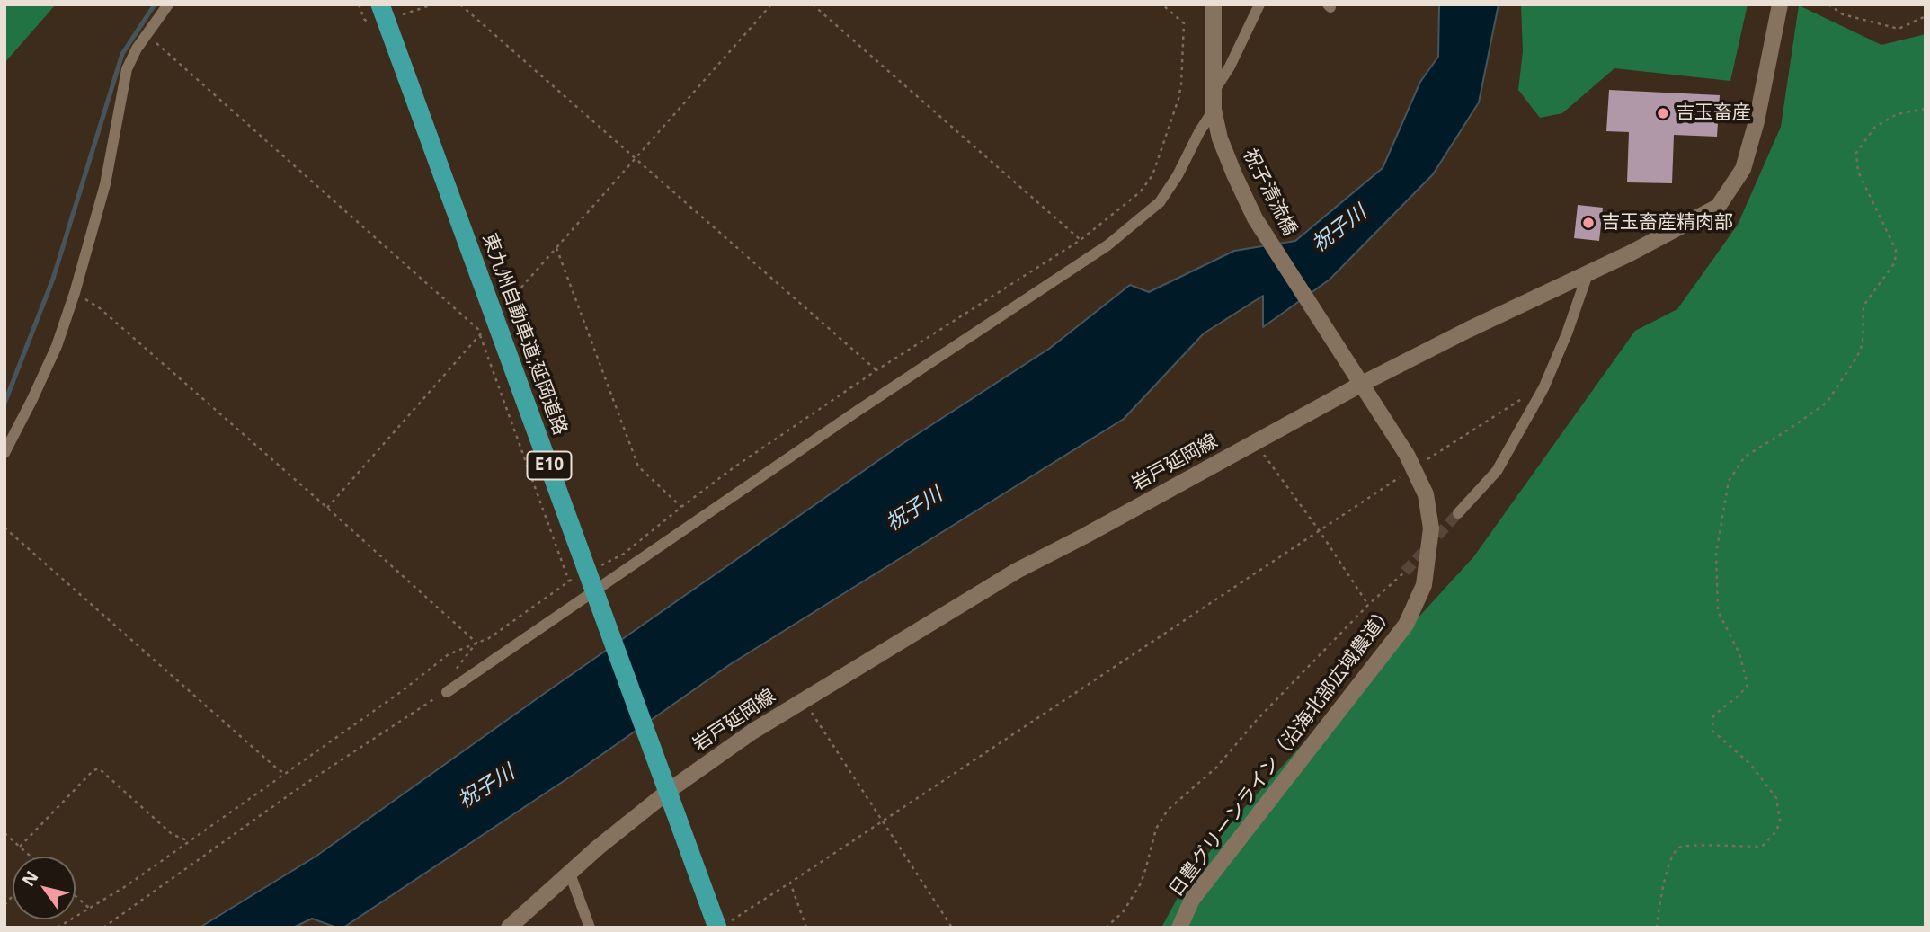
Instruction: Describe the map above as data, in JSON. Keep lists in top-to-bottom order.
{
  "streets": {
    "highway": ["東九州自動車道;延岡道路", "E10"],
    "main road": ["祝子清流橋", "岩戸延岡線", "日豊グリーンライン（沿海北部広域農道）"]
  },
  "crossings": [
    ["祝子清流橋", "日豊グリーンライン（沿海北部広域農道）"],
    ["岩戸延岡線", "日豊グリーンライン（沿海北部広域農道）"]
  ],
  "water": ["祝子川"],
  "places": ["吉玉畜産", "吉玉畜産精肉部"],
  "north": "top left"
}
